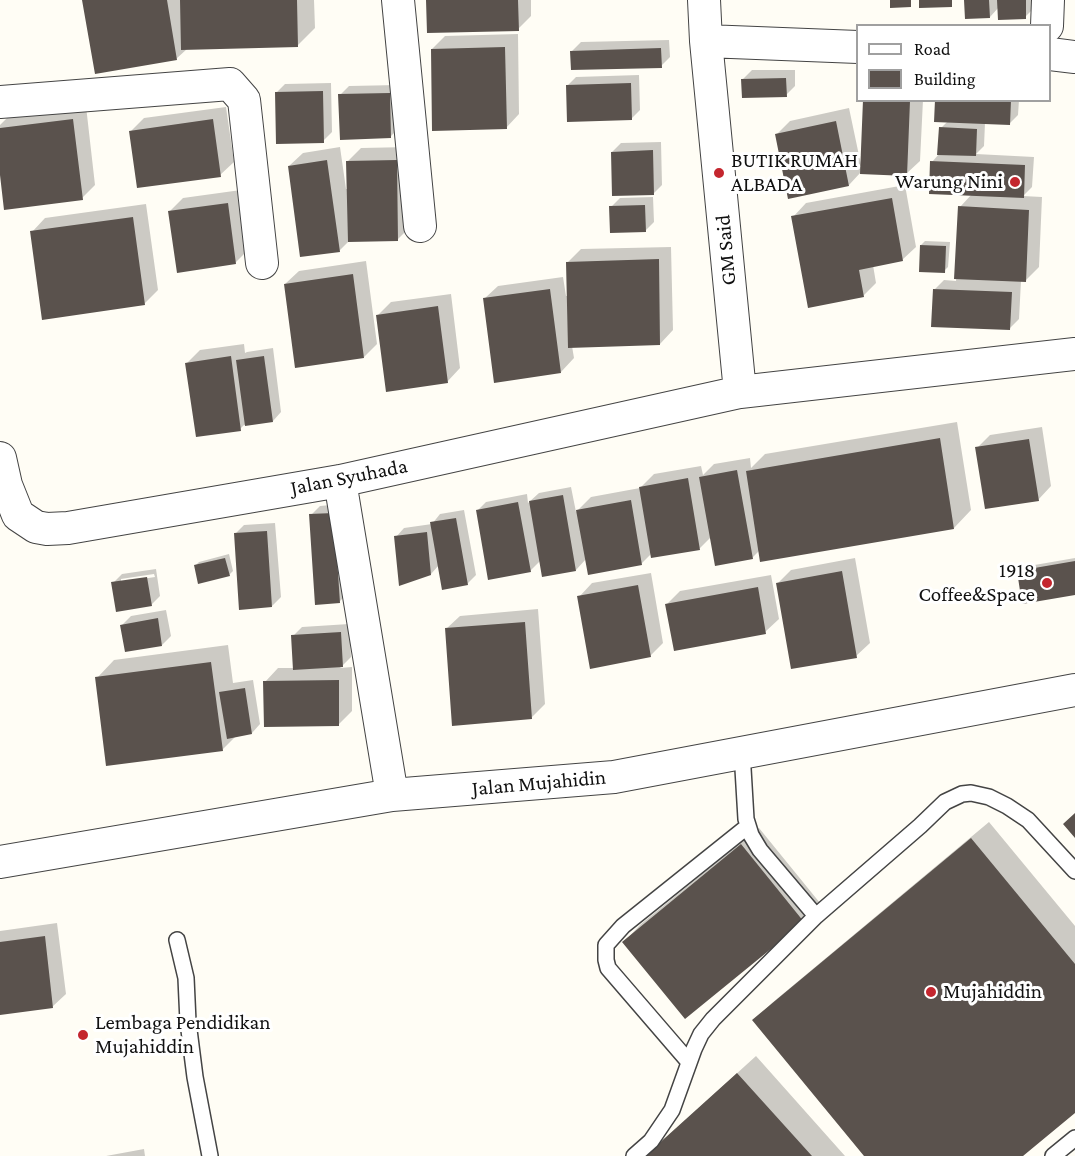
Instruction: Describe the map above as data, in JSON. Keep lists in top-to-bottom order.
{
  "streets": {
    "street": ["GM Said", "Jalan Syuhada", "Jalan Mujahidin"]
  },
  "crossings": [
    ["GM Said", "Jalan Syuhada"]
  ],
  "places": [
    "BUTIK RUMAH ALBADA",
    "Warung Nini",
    "1918 Coffee&Space",
    "Mujahiddin",
    "Lembaga Pendidikan Mujahiddin"
  ],
  "legend": ["Road", "Building"]
}
